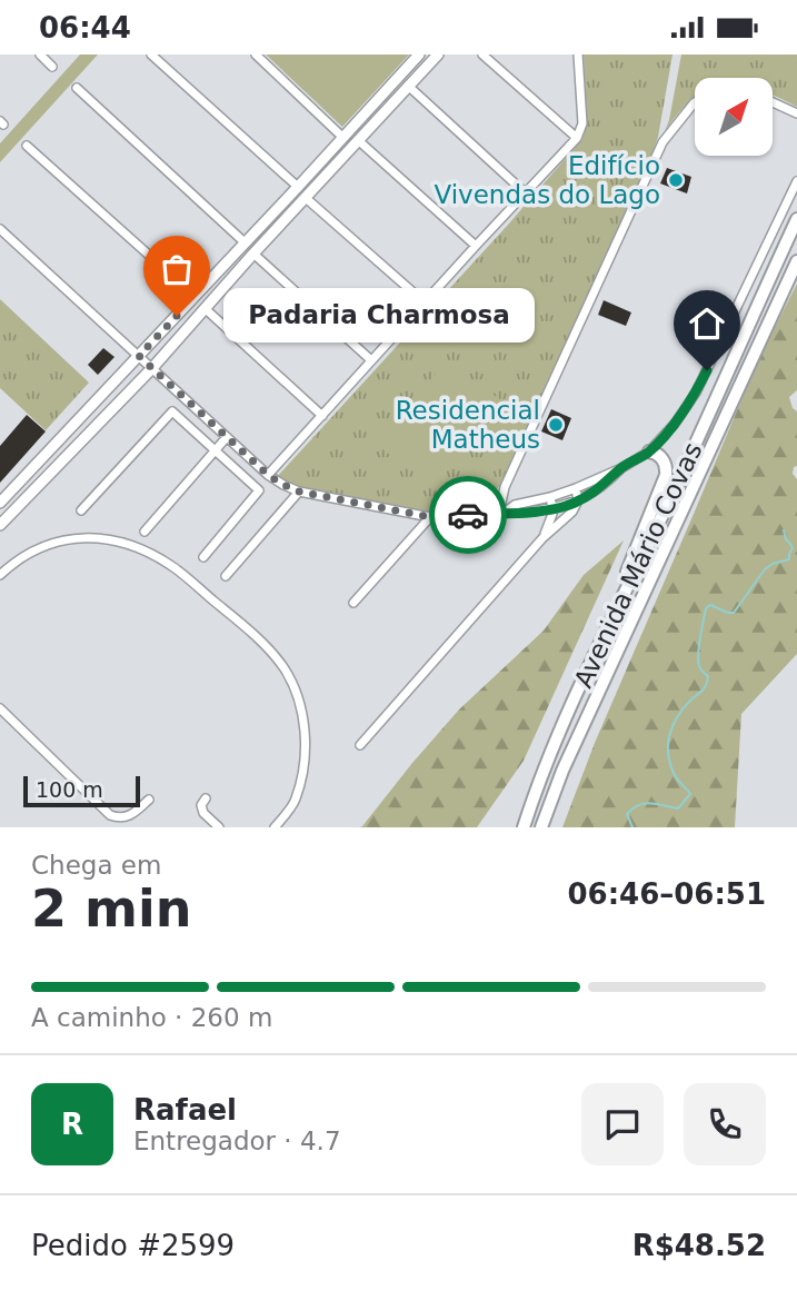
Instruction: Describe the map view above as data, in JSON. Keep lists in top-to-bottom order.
{
  "streets": {
    "highway": ["Avenida Mário Covas"]
  },
  "places": ["Edifício Vivendas do Lago", "Padaria Charmosa", "Residencial Matheus"],
  "scale_bar": "100 m",
  "north": "top right",
  "page": {
    "status": "06:44",
    "bubble": "Padaria Charmosa",
    "scale": "100 m",
    "heading": ["2 min", "Chega em", "06:46–06:51"],
    "panel": [
      "Rafael",
      "Entregador · 4.7",
      "Pedido #2599",
      "R$48.52"
    ],
    "bar": "A caminho · 260 m",
    "round": "R"
  }
}
